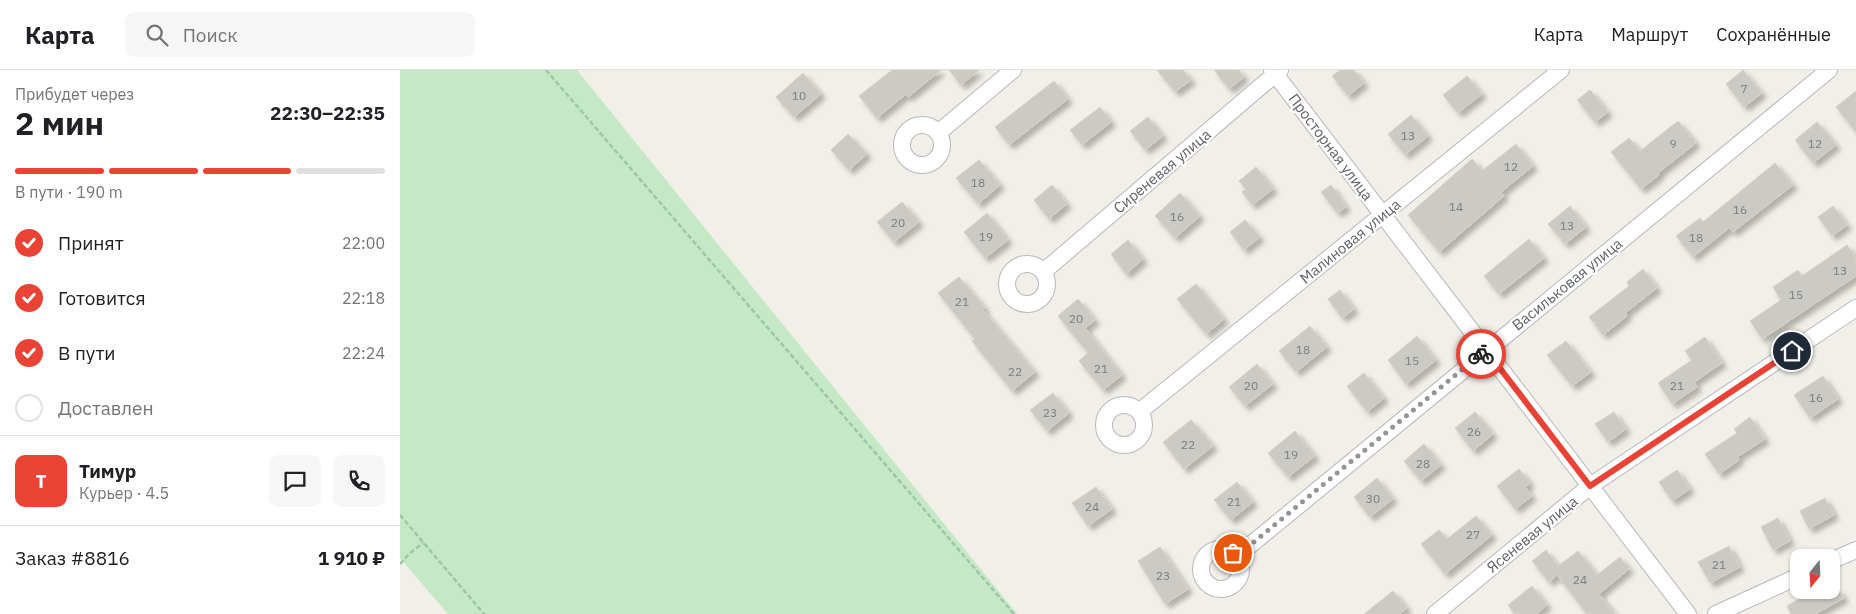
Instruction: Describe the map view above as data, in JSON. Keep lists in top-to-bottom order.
{
  "streets": {
    "street": [
      "Просторная улица",
      "Сиреневая улица",
      "Малиновая улица",
      "Васильковая улица",
      "Ясеневая улица"
    ]
  },
  "crossings": [
    ["Просторная улица", "Сиреневая улица"],
    ["Просторная улица", "Малиновая улица"],
    ["Просторная улица", "Васильковая улица"],
    ["Просторная улица", "Ясеневая улица"]
  ],
  "house_numbers": [
    "7",
    "10",
    "13",
    "9",
    "12",
    "12",
    "18",
    "14",
    "16",
    "16",
    "20",
    "13",
    "19",
    "18",
    "13",
    "15",
    "21",
    "20",
    "18",
    "15",
    "21",
    "22",
    "20",
    "21",
    "16",
    "23",
    "26",
    "22",
    "19",
    "28",
    "30",
    "21",
    "24",
    "27",
    "21",
    "23",
    "24"
  ],
  "north": "bottom",
  "page": {
    "header": "Карта",
    "search": "Поиск",
    "nav": ["Карта", "Маршрут", "Сохранённые"],
    "heading": ["2 мин", "Прибудет через", "22:30–22:35"],
    "panel": [
      "Тимур",
      "Курьер · 4.5",
      "Заказ #8816",
      "1 910 ₽"
    ],
    "bar": "В пути · 190 m",
    "list": [
      ["Принят", "22:00"],
      ["Готовится", "22:18"],
      ["В пути", "22:24"],
      "Доставлен"
    ],
    "round": "Т"
  }
}
